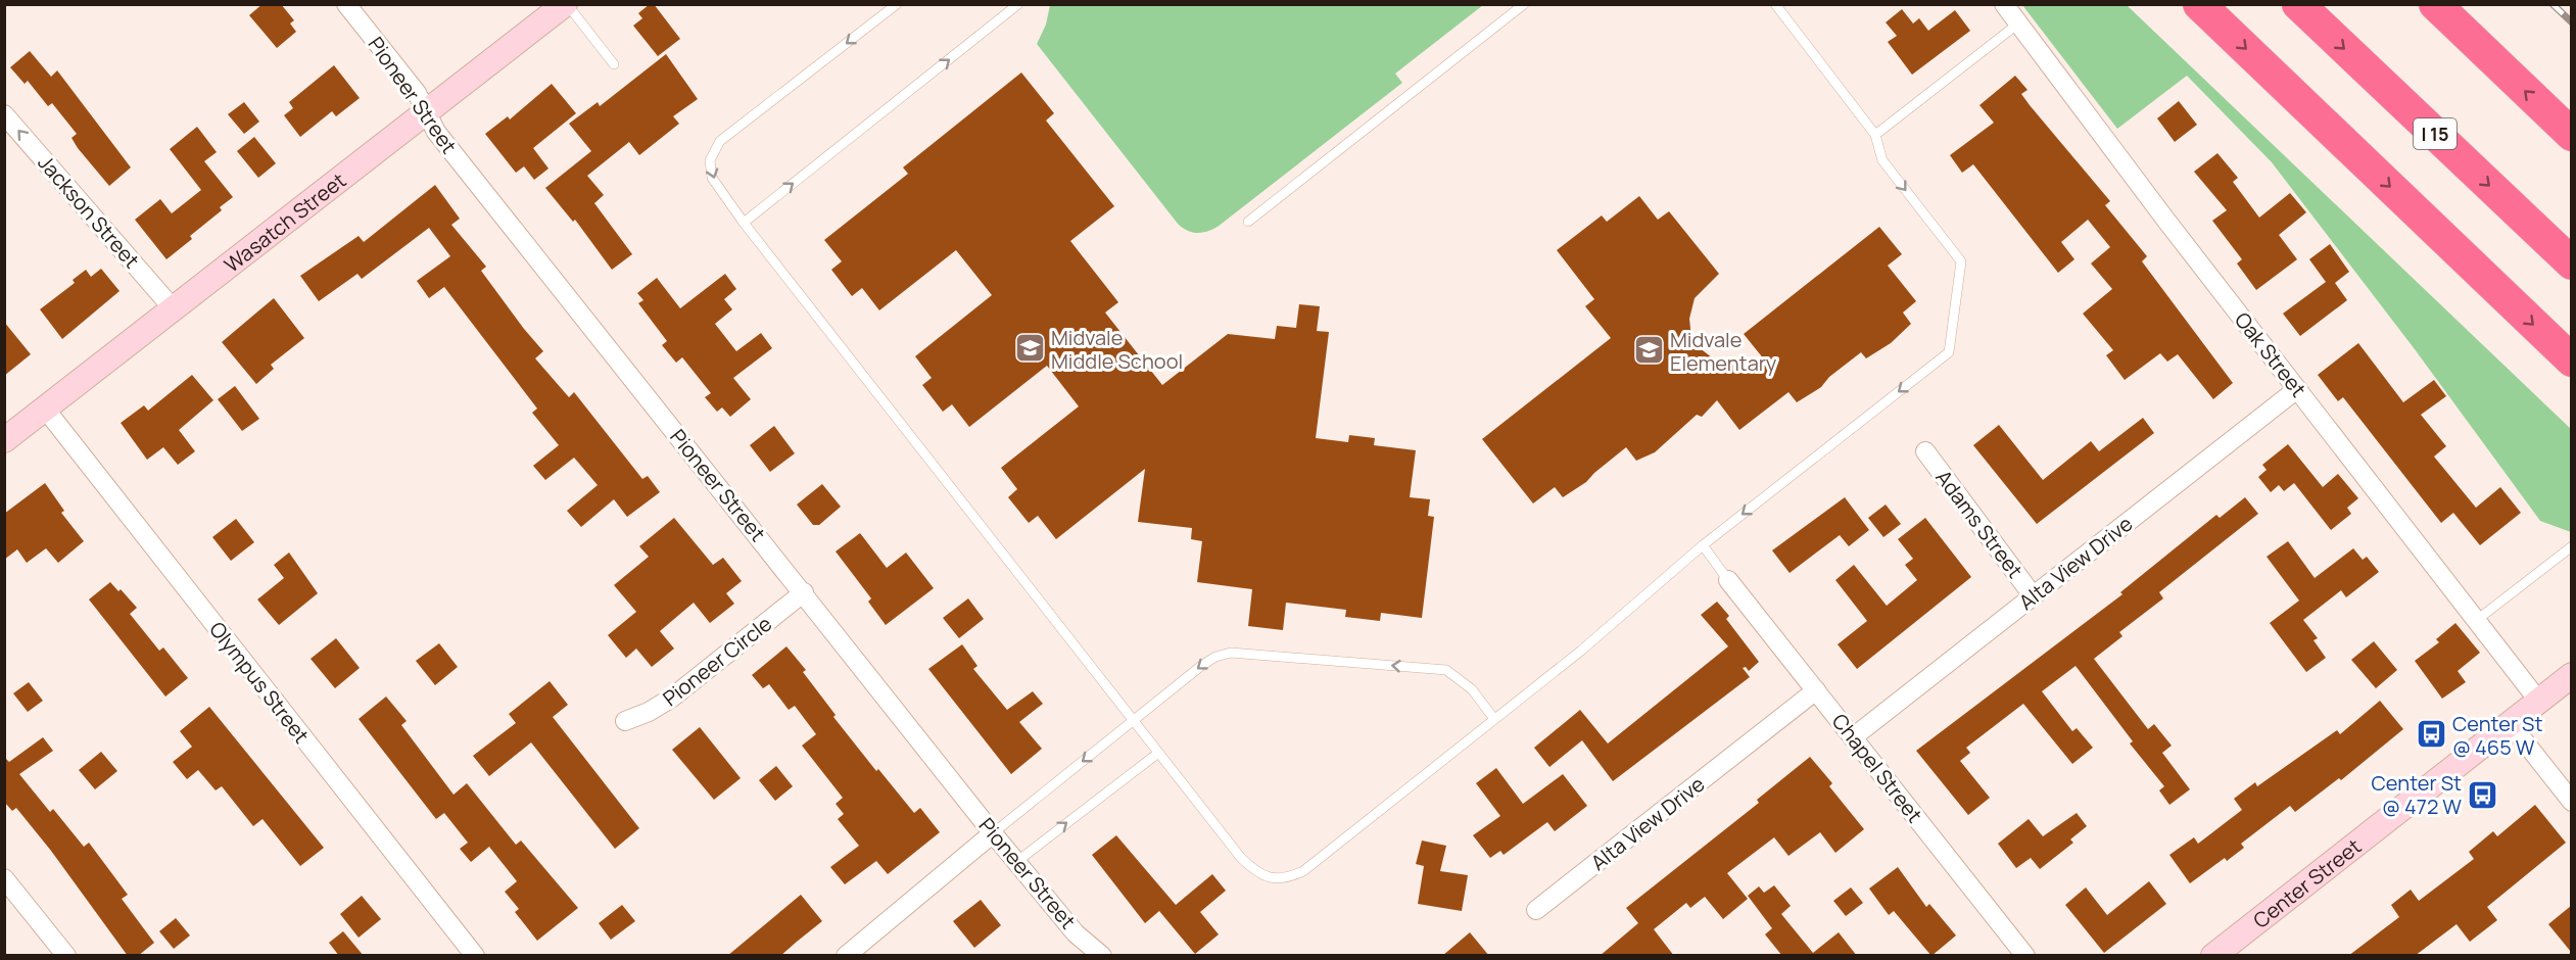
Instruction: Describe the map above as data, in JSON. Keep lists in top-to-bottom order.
{
  "streets": {
    "highway": ["I 15"],
    "street": [
      "Pioneer Street",
      "Jackson Street",
      "Wasatch Street",
      "Oak Street",
      "Adams Street",
      "Alta View Drive",
      "Pioneer Circle",
      "Olympus Street",
      "Chapel Street",
      "Center Street"
    ]
  },
  "crossings": [
    ["Pioneer Street", "Wasatch Street"],
    ["Pioneer Street", "Pioneer Circle"],
    ["Jackson Street", "Wasatch Street"],
    ["Wasatch Street", "Olympus Street"],
    ["Oak Street", "Alta View Drive"],
    ["Oak Street", "Center Street"],
    ["Adams Street", "Alta View Drive"],
    ["Alta View Drive", "Chapel Street"]
  ],
  "one_way": ["Jackson Street"],
  "places": {
    "school or university": ["Midvale Middle School", "Midvale Elementary"],
    "bus stop": ["Center St @ 465 W", "Center St @ 472 W"]
  }
}
